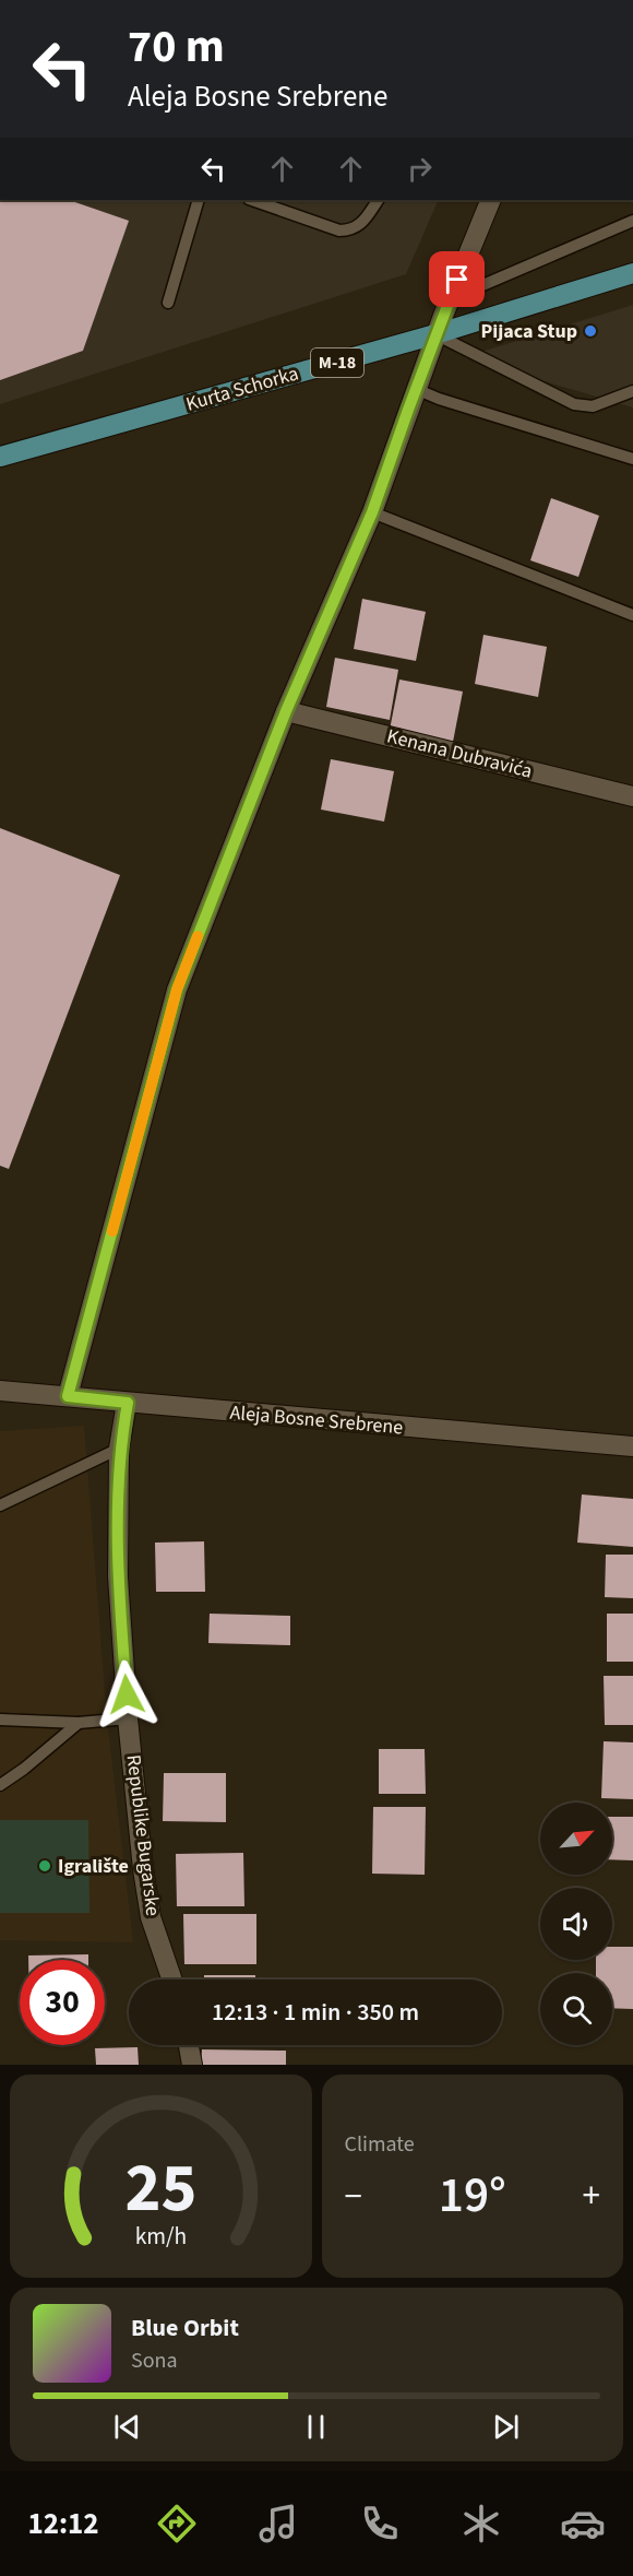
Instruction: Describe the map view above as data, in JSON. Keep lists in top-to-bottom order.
{
  "streets": {
    "main road": ["M-18", "Kurta Schorka"],
    "street": ["Kenana Dubravića", "Aleja Bosne Srebrene", "Republike Bugarske"]
  },
  "crossings": [
    ["Aleja Bosne Srebrene", "Republike Bugarske"]
  ],
  "places": ["Pijaca Stup", "Igralište"],
  "north": "top right",
  "page": {
    "turn": ["70 m", "Aleja Bosne Srebrene"],
    "limit": "30",
    "trip": "12:13 · 1 min · 350 m",
    "tile": "Climate",
    "heat": ["−", "19°", "+"],
    "song": ["Blue Orbit", "Sona"],
    "tabs": "12:12",
    "gauge": ["25", "km/h"]
  }
}
